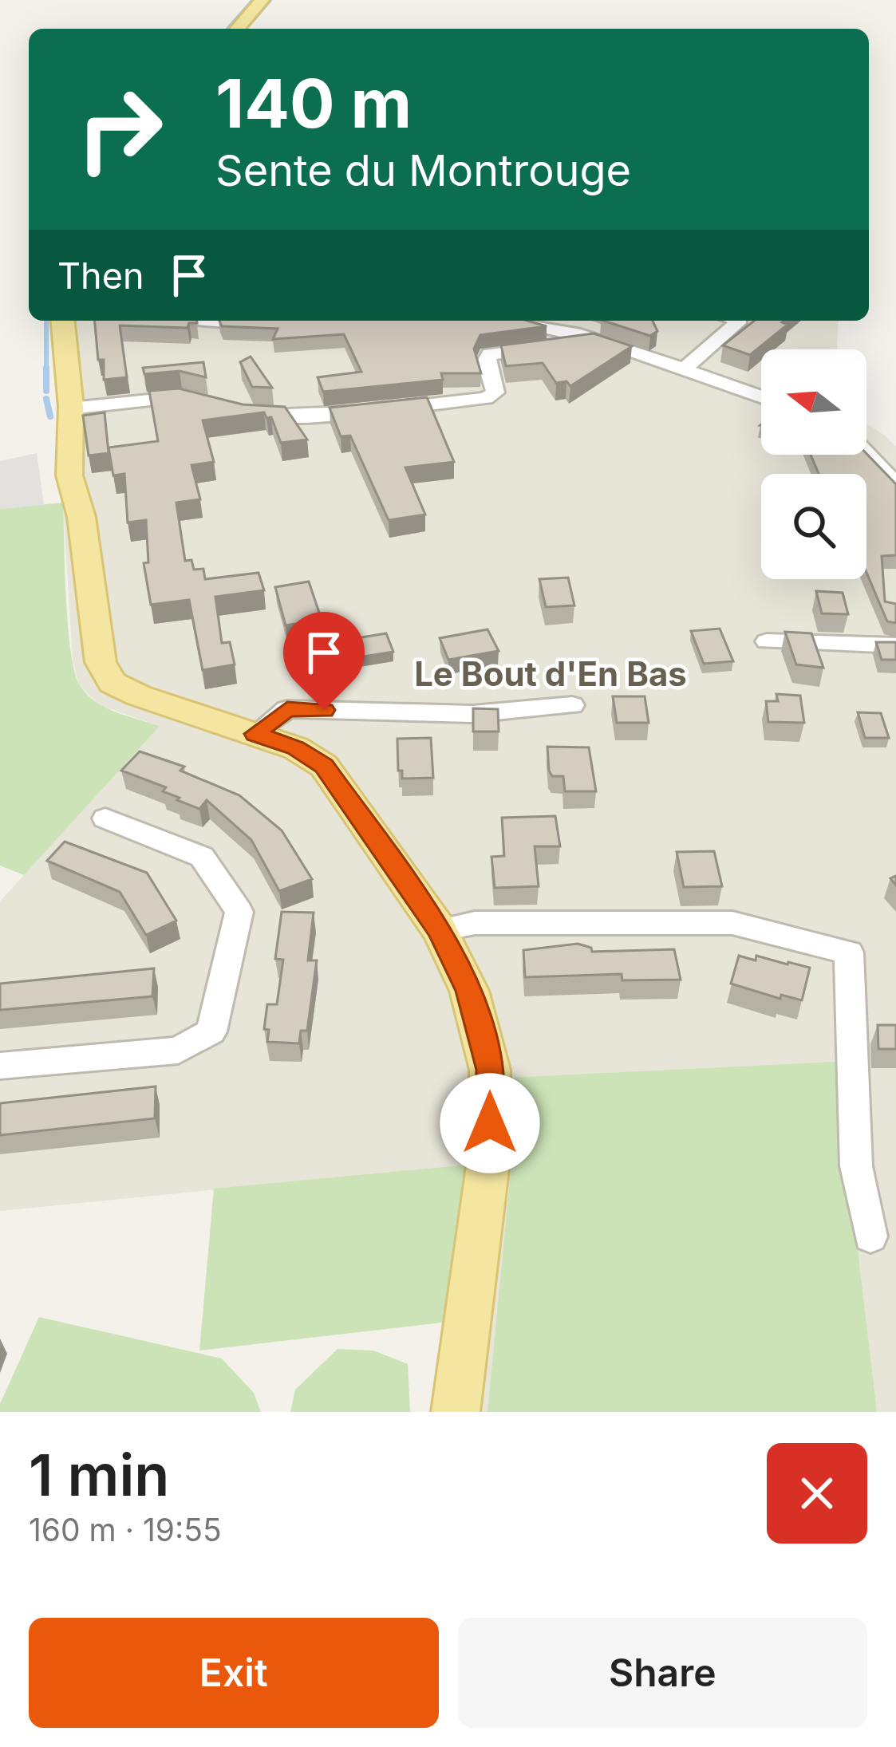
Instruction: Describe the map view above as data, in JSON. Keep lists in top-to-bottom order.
{
  "districts": ["Le Bout d'En Bas"],
  "north": "left",
  "page": {
    "turn": ["140 m", "Sente du Montrouge"],
    "then": "Then",
    "heading": ["1 min", "160 m · 19:55"],
    "buttons": ["Exit", "Share"]
  }
}
